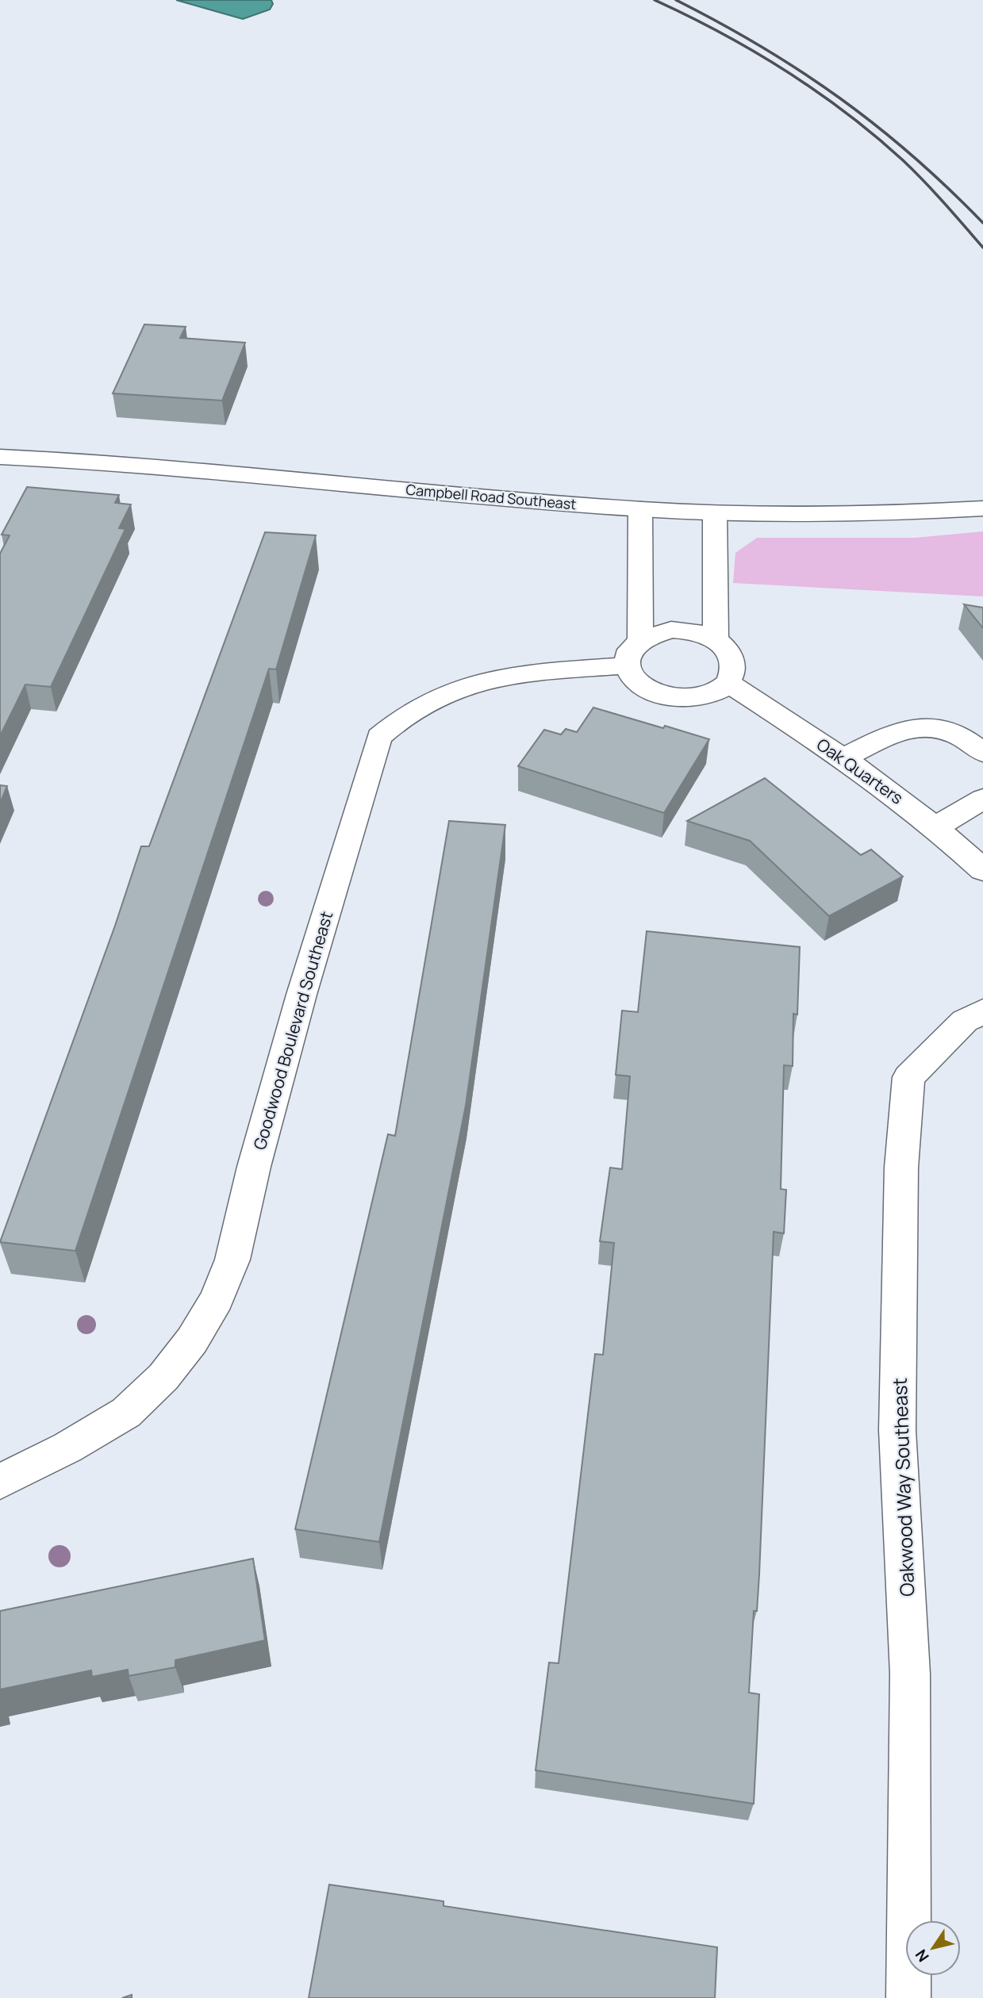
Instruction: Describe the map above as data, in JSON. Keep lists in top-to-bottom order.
{
  "streets": {
    "street": [
      "Campbell Road Southeast",
      "Oak Quarters",
      "Goodwood Boulevard Southeast",
      "Oakwood Way Southeast"
    ]
  },
  "crossings": [
    ["Oak Quarters", "Goodwood Boulevard Southeast"]
  ],
  "north": "bottom left"
}
